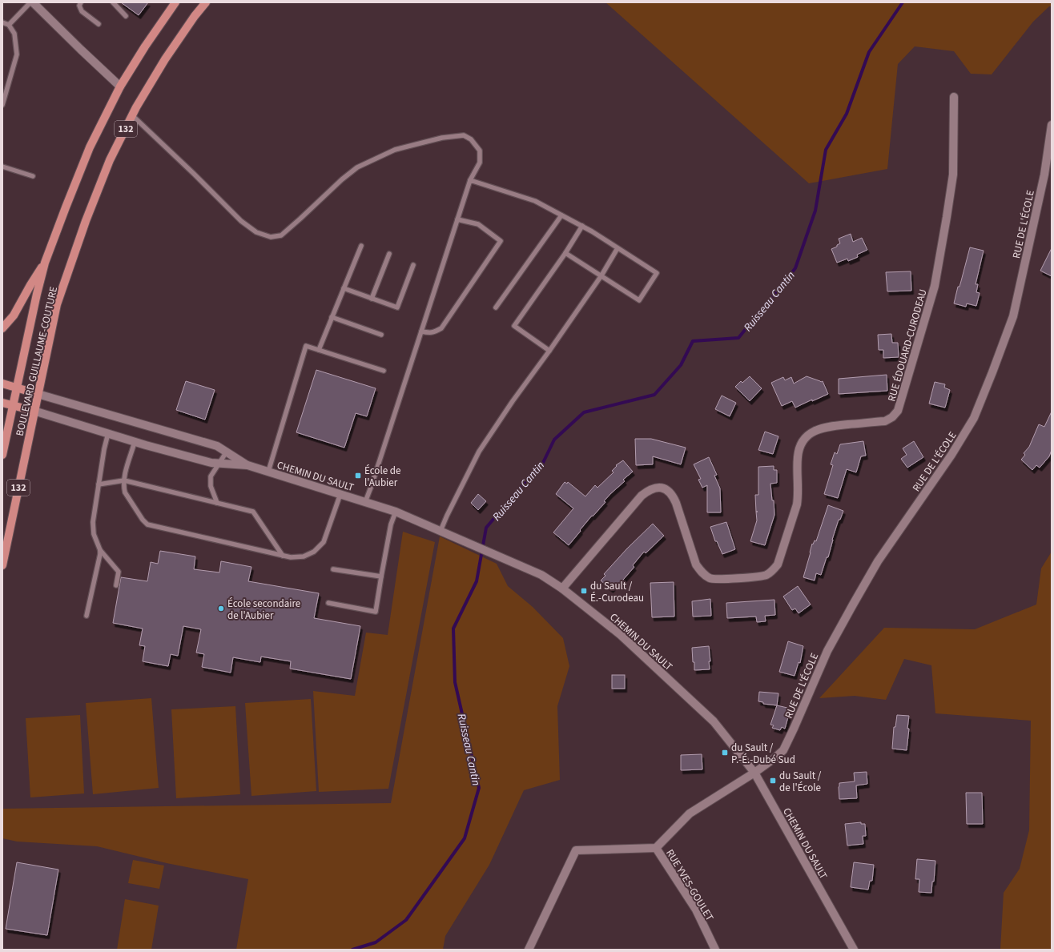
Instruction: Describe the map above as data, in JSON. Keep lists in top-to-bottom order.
{
  "streets": {
    "main road": ["132", "BOULEVARD GUILLAUME-COUTURE", "CHEMIN DU SAULT"],
    "street": ["RUE DE L'ÉCOLE", "RUE ÉDOUARD-CURODEAU", "RUE YVES-GOULET"]
  },
  "crossings": [
    ["RUE DE L'ÉCOLE", "CHEMIN DU SAULT"],
    ["RUE DE L'ÉCOLE", "RUE YVES-GOULET"],
    ["RUE ÉDOUARD-CURODEAU", "CHEMIN DU SAULT"],
    ["BOULEVARD GUILLAUME-COUTURE", "CHEMIN DU SAULT"]
  ],
  "water": ["Ruisseau Cantin"],
  "places": {
    "transit": [
      "École de l'Aubier",
      "du Sault / É.-Curodeau",
      "du Sault / P.-É.-Dubé Sud",
      "du Sault / de l'École"
    ],
    "other": ["École secondaire de l'Aubier"]
  }
}
